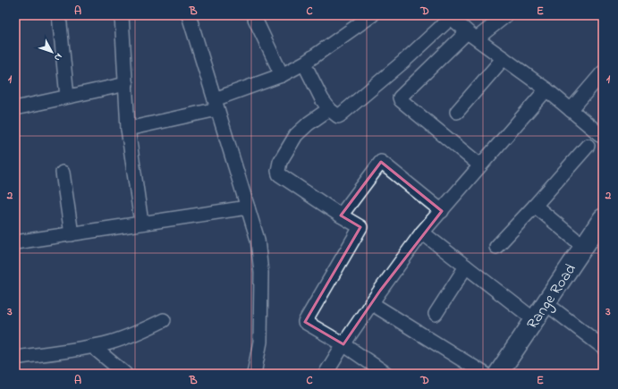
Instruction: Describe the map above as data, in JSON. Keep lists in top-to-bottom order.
{
  "streets": {
    "main road": ["Range Road"]
  },
  "north": "bottom right",
  "grid": {
    "columns": [
      "A",
      "B",
      "C",
      "D",
      "E"
    ],
    "rows": ["1", "2", "3"]
  }
}
